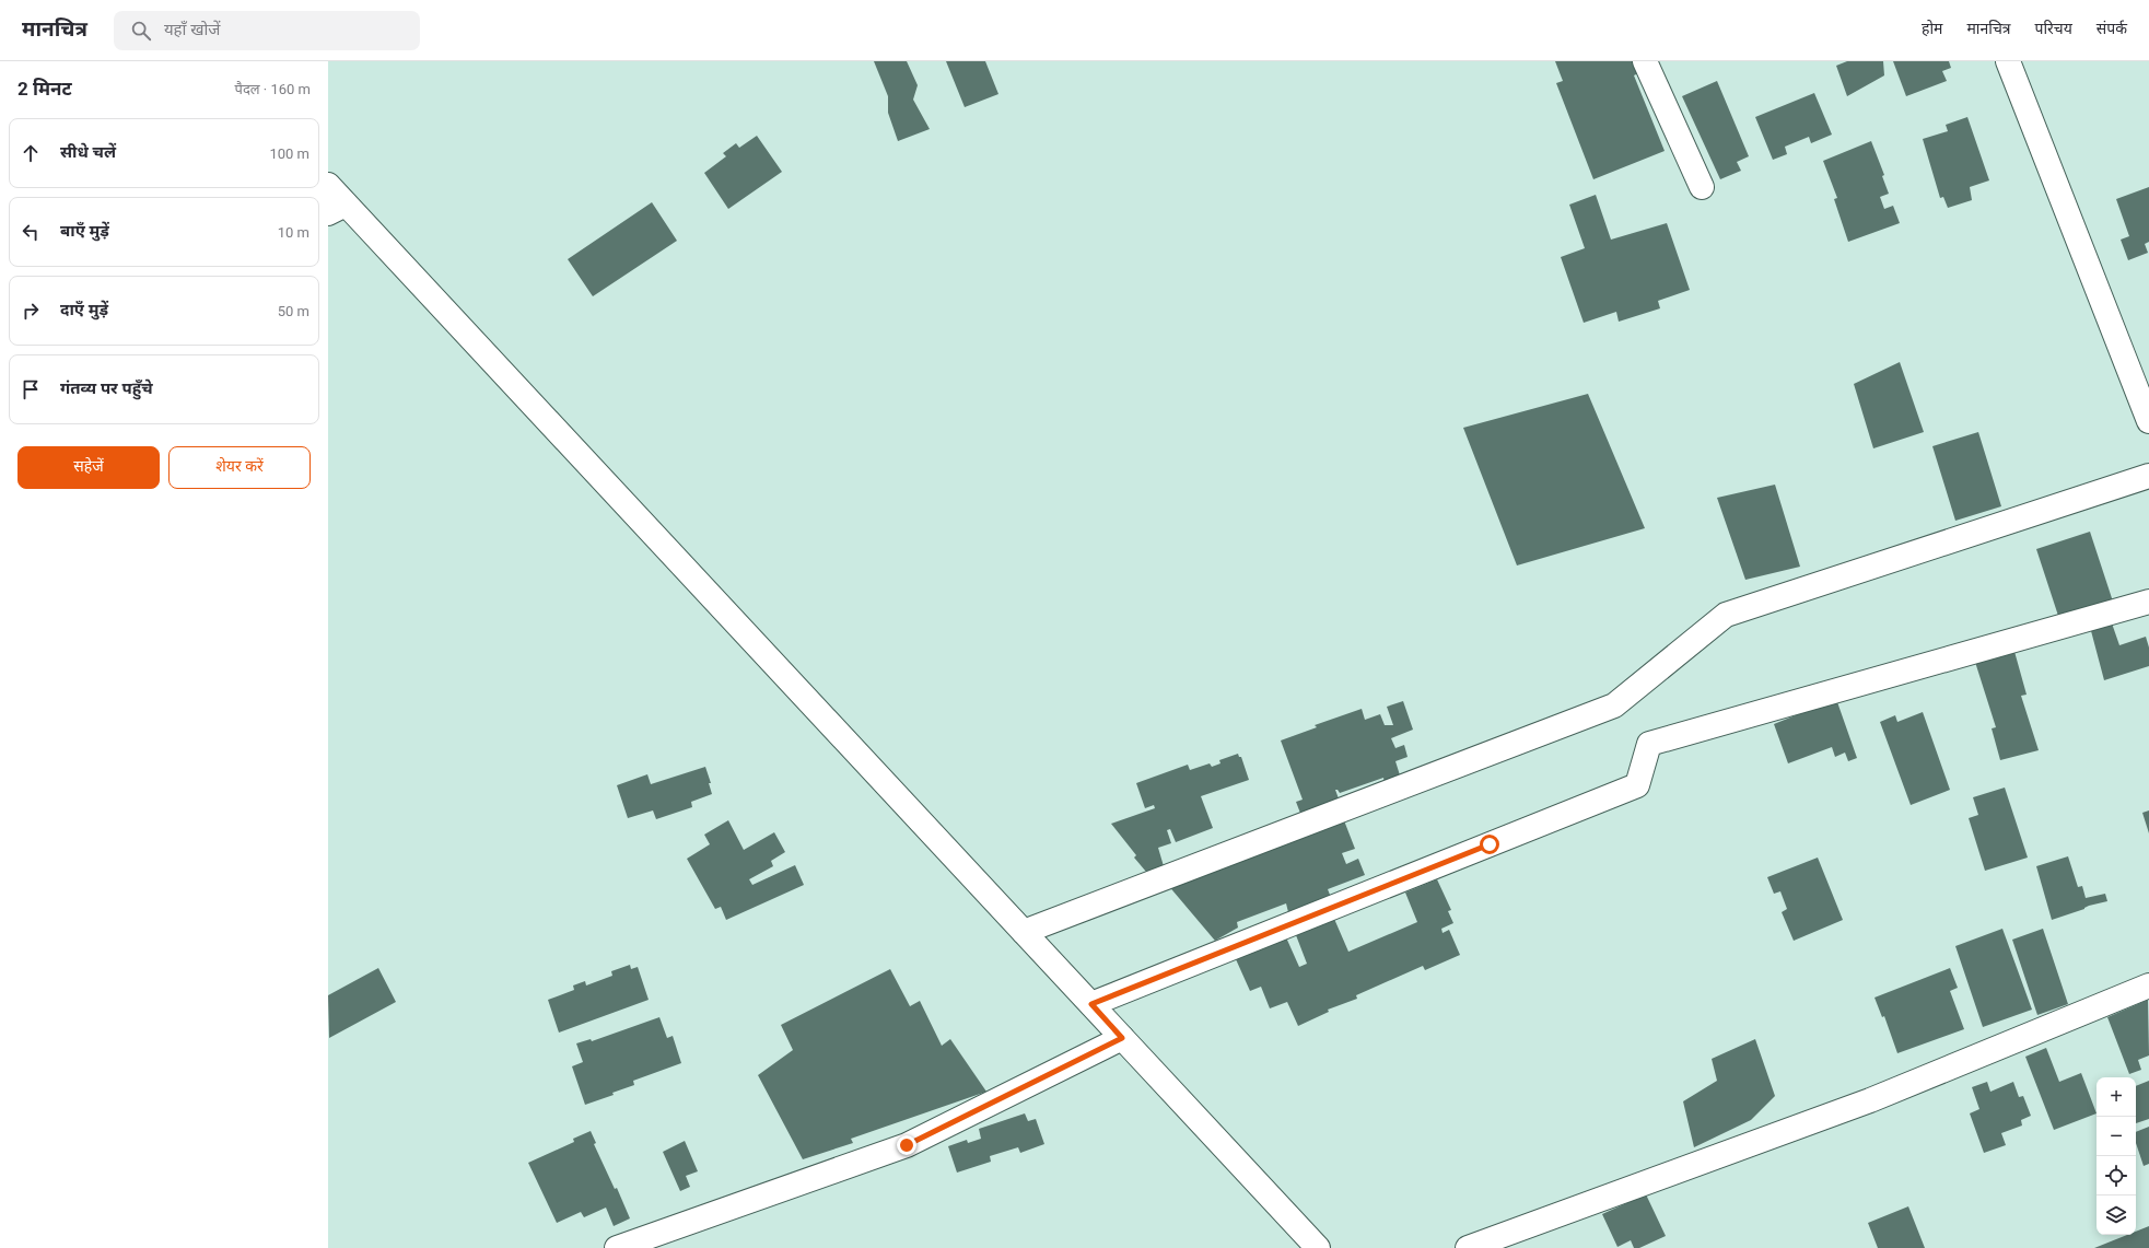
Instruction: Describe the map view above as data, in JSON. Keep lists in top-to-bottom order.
{
  "page": {
    "header": "मानचित्र",
    "search": "यहाँ खोजें",
    "nav": [
      "होम",
      "मानचित्र",
      "परिचय",
      "संपर्क"
    ],
    "heading": ["2 मिनट", "पैदल · 160 m"],
    "list": [
      ["सीधे चलें", "100 m"],
      ["बाएँ मुड़ें", "10 m"],
      ["दाएँ मुड़ें", "50 m"],
      "गंतव्य पर पहुँचे"
    ],
    "buttons": ["सहेजें", "शेयर करें"],
    "map_buttons": ["+", "−"]
  }
}
